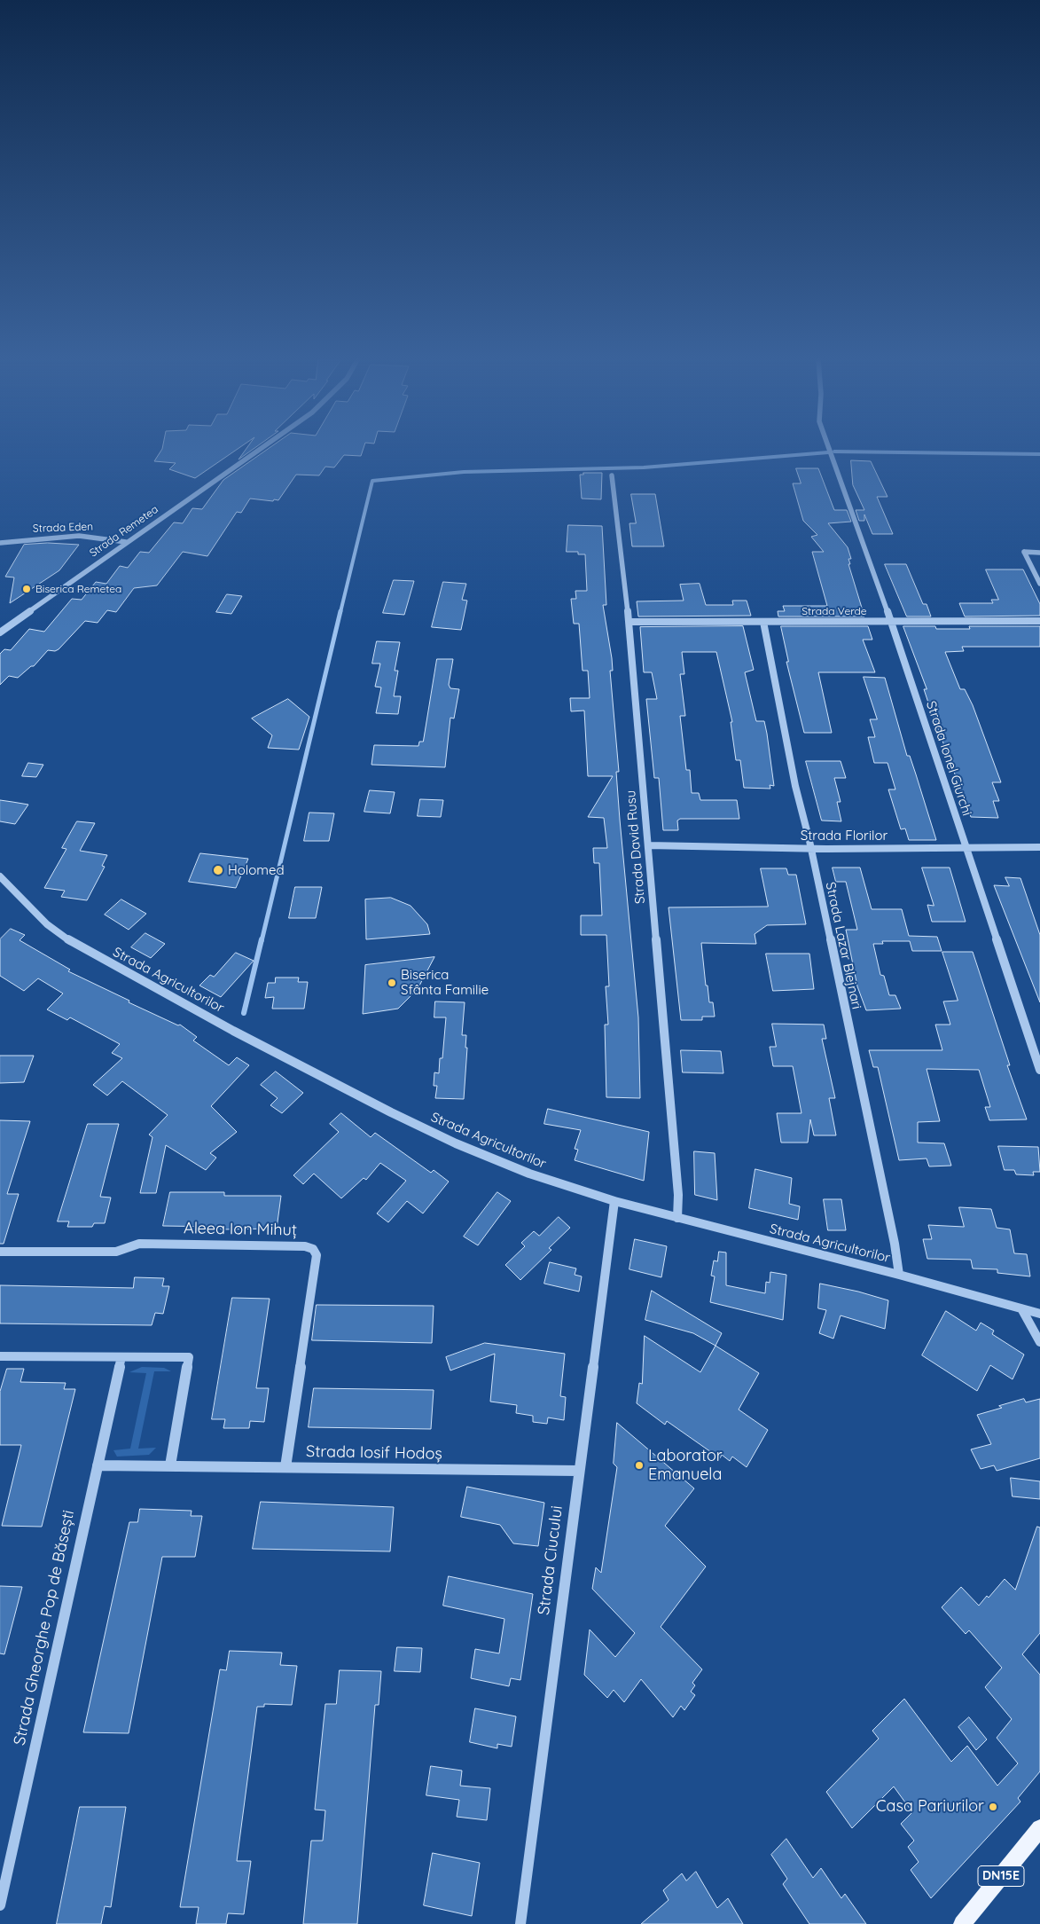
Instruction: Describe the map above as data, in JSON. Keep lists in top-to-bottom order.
{
  "streets": {
    "main road": ["DN15E"],
    "street": [
      "Strada Eden",
      "Strada Remetea",
      "Strada Verde",
      "Strada Ionel Giurchi",
      "Strada Florilor",
      "Strada David Rusu",
      "Strada Lazar Blejnari",
      "Strada Agricultorilor",
      "Aleea Ion Mihuț",
      "Strada Iosif Hodoș",
      "Strada Ciucului",
      "Strada Gheorghe Pop de Băsești"
    ]
  },
  "crossings": [
    ["Strada Eden", "Strada Remetea"],
    ["Strada Verde", "Strada Ionel Giurchi"],
    ["Strada Verde", "Strada David Rusu"],
    ["Strada Verde", "Strada Lazar Blejnari"],
    ["Strada Ionel Giurchi", "Strada Florilor"],
    ["Strada Florilor", "Strada David Rusu"],
    ["Strada Florilor", "Strada Lazar Blejnari"],
    ["Strada David Rusu", "Strada Agricultorilor"],
    ["Strada Lazar Blejnari", "Strada Agricultorilor"],
    ["Strada Agricultorilor", "Strada Ciucului"],
    ["Aleea Ion Mihuț", "Strada Iosif Hodoș"],
    ["Strada Iosif Hodoș", "Strada Ciucului"],
    ["Strada Iosif Hodoș", "Strada Gheorghe Pop de Băsești"]
  ],
  "places": [
    "Biserica Remetea",
    "Holomed",
    "Biserica Sfânta Familie",
    "Laborator Emanuela",
    "Casa Pariurilor"
  ]
}
